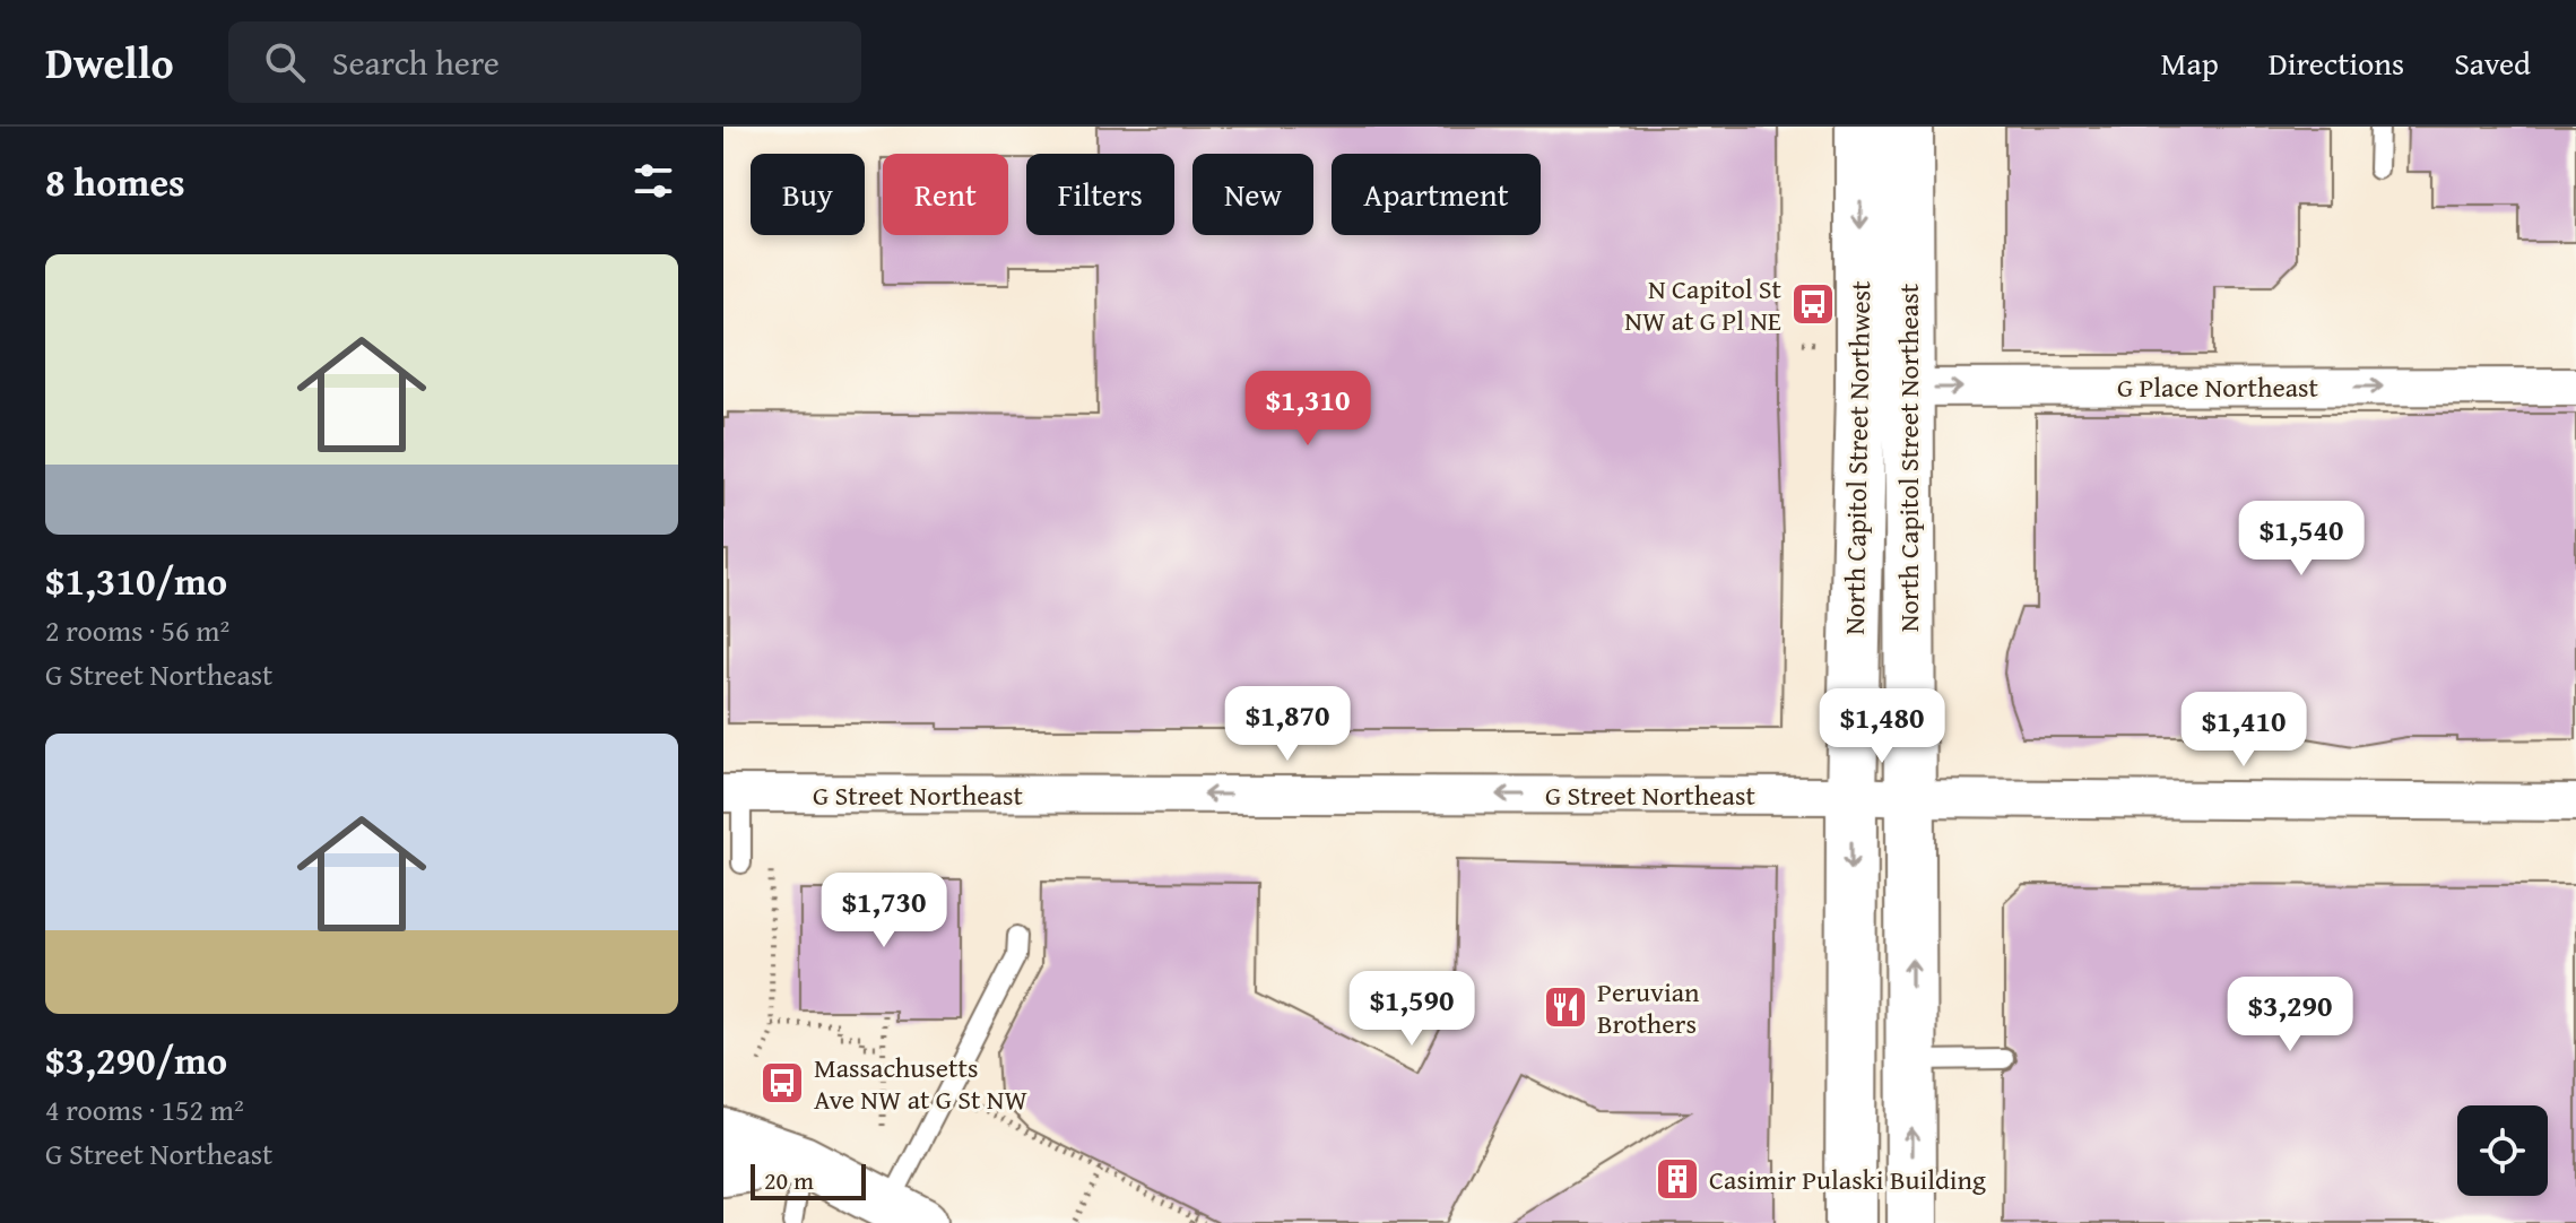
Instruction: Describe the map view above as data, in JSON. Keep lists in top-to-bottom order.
{
  "streets": {
    "main road": ["North Capitol Street Northwest", "North Capitol Street Northeast"],
    "street": ["G Place Northeast", "G Street Northeast"]
  },
  "crossings": [
    ["G Place Northeast", "North Capitol Street Northwest"],
    ["G Place Northeast", "North Capitol Street Northeast"],
    ["North Capitol Street Northwest", "North Capitol Street Northeast"],
    ["North Capitol Street Northwest", "G Street Northeast"],
    ["North Capitol Street Northeast", "G Street Northeast"]
  ],
  "one_way": [
    "G Place Northeast",
    "North Capitol Street Northwest",
    "North Capitol Street Northeast",
    "G Street Northeast"
  ],
  "places": {
    "bus stop": ["N Capitol St NW at G Pl NE", "Massachusetts Ave NW at G St NW"],
    "restaurant": ["Peruvian Brothers"],
    "building": ["Casimir Pulaski Building"]
  },
  "scale_bar": "20 m",
  "page": {
    "header": "Dwello",
    "search": "Search here",
    "nav": ["Map", "Directions", "Saved"],
    "heading": "8 homes",
    "chip": [
      "Buy",
      "Rent",
      "Filters",
      "New",
      "Apartment"
    ],
    "list": [
      {
        "name": "$1,310/mo",
        "note": "2 rooms · 56 m² · G Street Northeast"
      },
      {
        "name": "$3,290/mo",
        "note": "4 rooms · 152 m² · G Street Northeast"
      }
    ],
    "price": [
      "$1,310",
      "$1,540",
      "$1,870",
      "$1,480",
      "$1,410",
      "$1,730",
      "$1,590",
      "$3,290"
    ],
    "scale": "20 m"
  }
}
